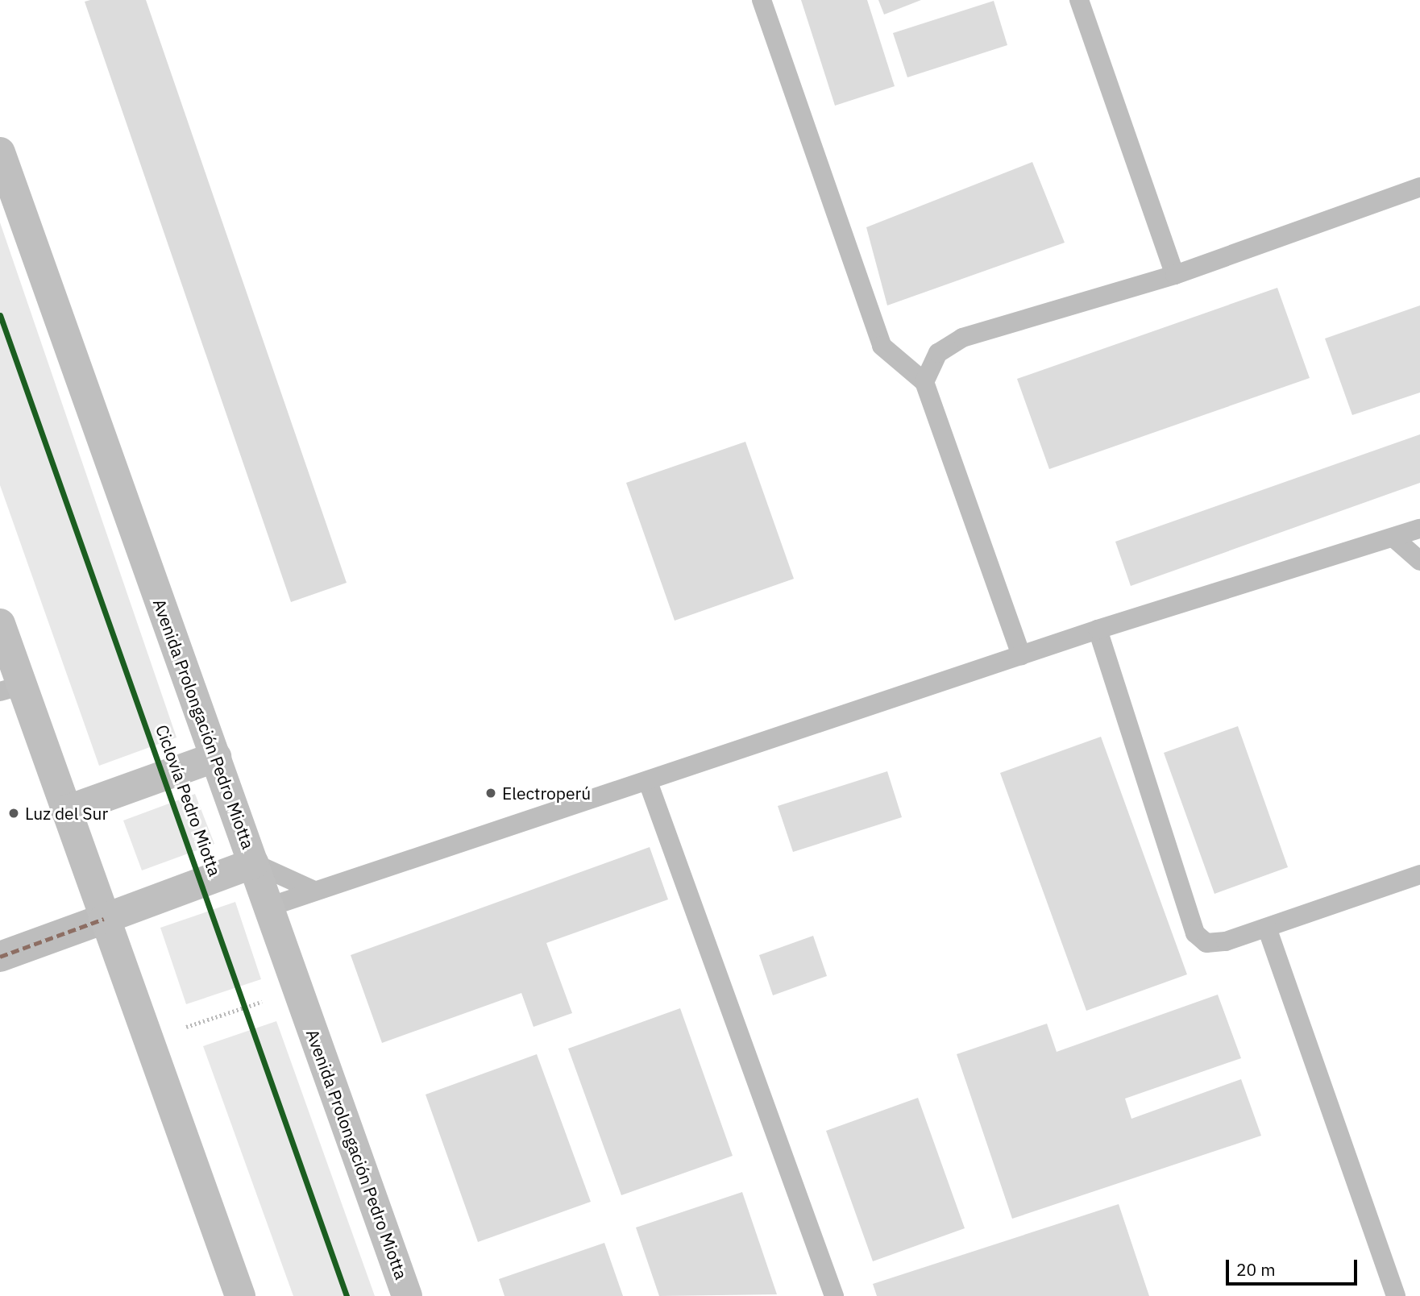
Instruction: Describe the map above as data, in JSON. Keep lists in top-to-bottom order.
{
  "streets": {
    "main road": ["Avenida Prolongación Pedro Miotta"],
    "cycle path": ["Ciclovía Pedro Miotta"]
  },
  "places": ["Electroperú", "Luz del Sur"],
  "scale_bar": "20 m"
}
